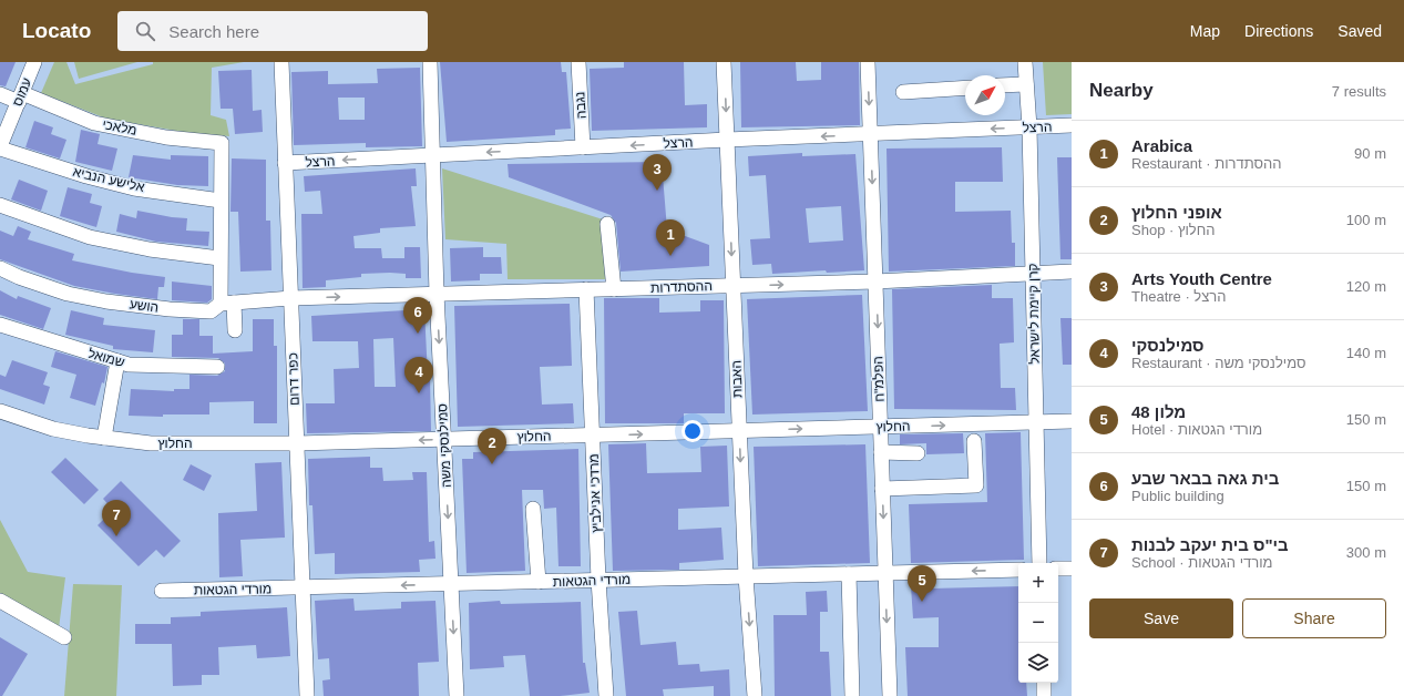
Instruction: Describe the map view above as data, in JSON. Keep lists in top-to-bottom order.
{
  "streets": {
    "street": [
      "עמוס",
      "נגבה",
      "מלאכי",
      "הרצל",
      "אלישע הנביא",
      "ההסתדרות",
      "הושע",
      "קרן קיימת לישראל",
      "שמואל",
      "כפר דרום",
      "האבות",
      "הפלמ\"ח",
      "החלוץ",
      "סמילנסקי משה",
      "מרדכי אנילביץ",
      "מורדי הגטאות"
    ]
  },
  "crossings": [
    ["עמוס", "מלאכי"],
    ["עמוס", "אלישע הנביא"],
    ["נגבה", "הרצל"],
    ["מלאכי", "אלישע הנביא"],
    ["הרצל", "קרן קיימת לישראל"],
    ["הרצל", "כפר דרום"],
    ["הרצל", "האבות"],
    ["הרצל", "הפלמ\"ח"],
    ["הרצל", "סמילנסקי משה"],
    ["ההסתדרות", "הושע"],
    ["ההסתדרות", "קרן קיימת לישראל"],
    ["ההסתדרות", "כפר דרום"],
    ["ההסתדרות", "האבות"],
    ["ההסתדרות", "הפלמ\"ח"],
    ["ההסתדרות", "סמילנסקי משה"],
    ["ההסתדרות", "מרדכי אנילביץ"],
    ["הושע", "כפר דרום"],
    ["קרן קיימת לישראל", "החלוץ"],
    ["כפר דרום", "החלוץ"],
    ["כפר דרום", "מורדי הגטאות"],
    ["האבות", "החלוץ"],
    ["האבות", "מורדי הגטאות"],
    ["הפלמ\"ח", "החלוץ"],
    ["הפלמ\"ח", "מורדי הגטאות"],
    ["החלוץ", "סמילנסקי משה"],
    ["החלוץ", "מרדכי אנילביץ"],
    ["סמילנסקי משה", "מורדי הגטאות"],
    ["מרדכי אנילביץ", "מורדי הגטאות"]
  ],
  "one_way": [
    "הרצל",
    "ההסתדרות",
    "הפלמ\"ח",
    "סמילנסקי משה"
  ],
  "north": "top right",
  "page": {
    "header": "Locato",
    "search": "Search here",
    "nav": ["Map", "Directions", "Saved"],
    "heading": ["Nearby", "7 results"],
    "list": [
      {
        "mark": "1",
        "name": "Arabica",
        "note": "Restaurant · ההסתדרות",
        "value": "90 m"
      },
      {
        "mark": "2",
        "name": "אופני החלוץ",
        "note": "Shop · החלוץ",
        "value": "100 m"
      },
      {
        "mark": "3",
        "name": "Arts Youth Centre",
        "note": "Theatre · הרצל",
        "value": "120 m"
      },
      {
        "mark": "4",
        "name": "סמילנסקי",
        "note": "Restaurant · סמילנסקי משה",
        "value": "140 m"
      },
      {
        "mark": "5",
        "name": "מלון 48",
        "note": "Hotel · מורדי הגטאות",
        "value": "150 m"
      },
      {
        "mark": "6",
        "name": "בית גאה בבאר שבע",
        "note": "Public building",
        "value": "150 m"
      },
      {
        "mark": "7",
        "name": "בי\"ס בית יעקב לבנות",
        "note": "School · מורדי הגטאות",
        "value": "300 m"
      }
    ],
    "pins": [
      "3",
      "1",
      "6",
      "4",
      "2",
      "7",
      "5"
    ],
    "map_buttons": ["+", "−"],
    "buttons": ["Save", "Share"]
  }
}
